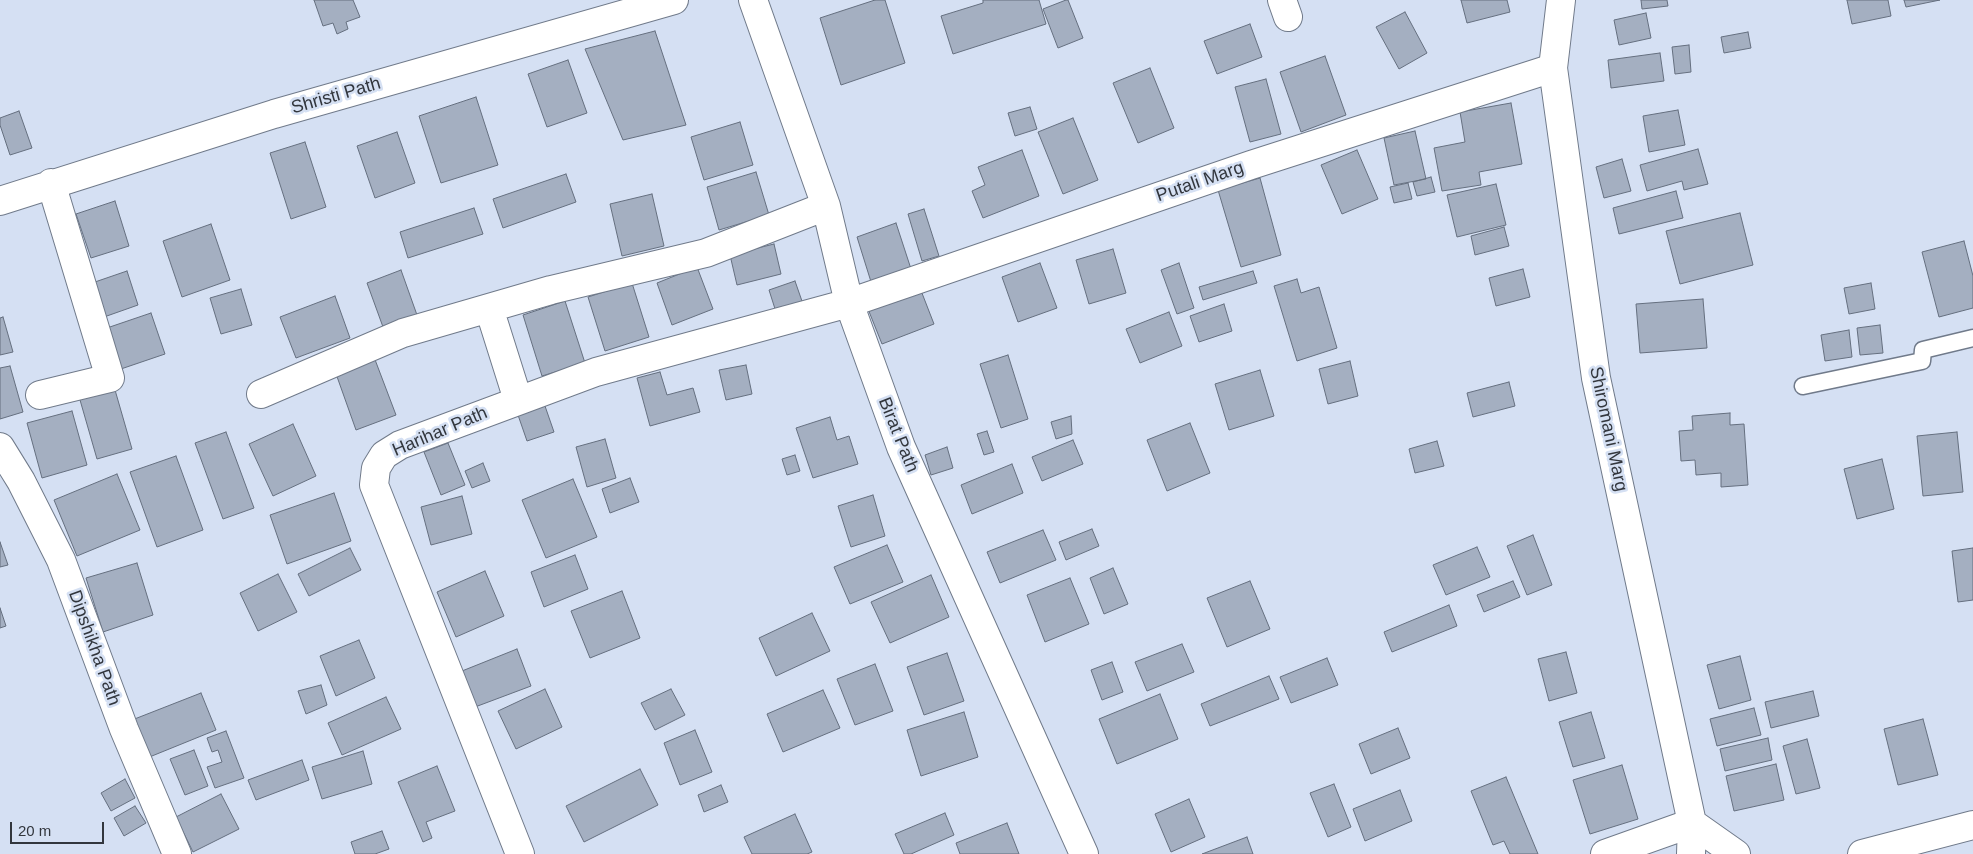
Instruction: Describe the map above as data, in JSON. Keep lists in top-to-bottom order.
{
  "streets": {
    "street": [
      "Shristi Path",
      "Putali Marg",
      "Shiromani Marg",
      "Harihar Path",
      "Birat Path",
      "Dipshikha Path"
    ]
  },
  "crossings": [
    ["Putali Marg", "Shiromani Marg"],
    ["Putali Marg", "Harihar Path"],
    ["Putali Marg", "Birat Path"],
    ["Harihar Path", "Birat Path"]
  ],
  "scale_bar": "20 m"
}
